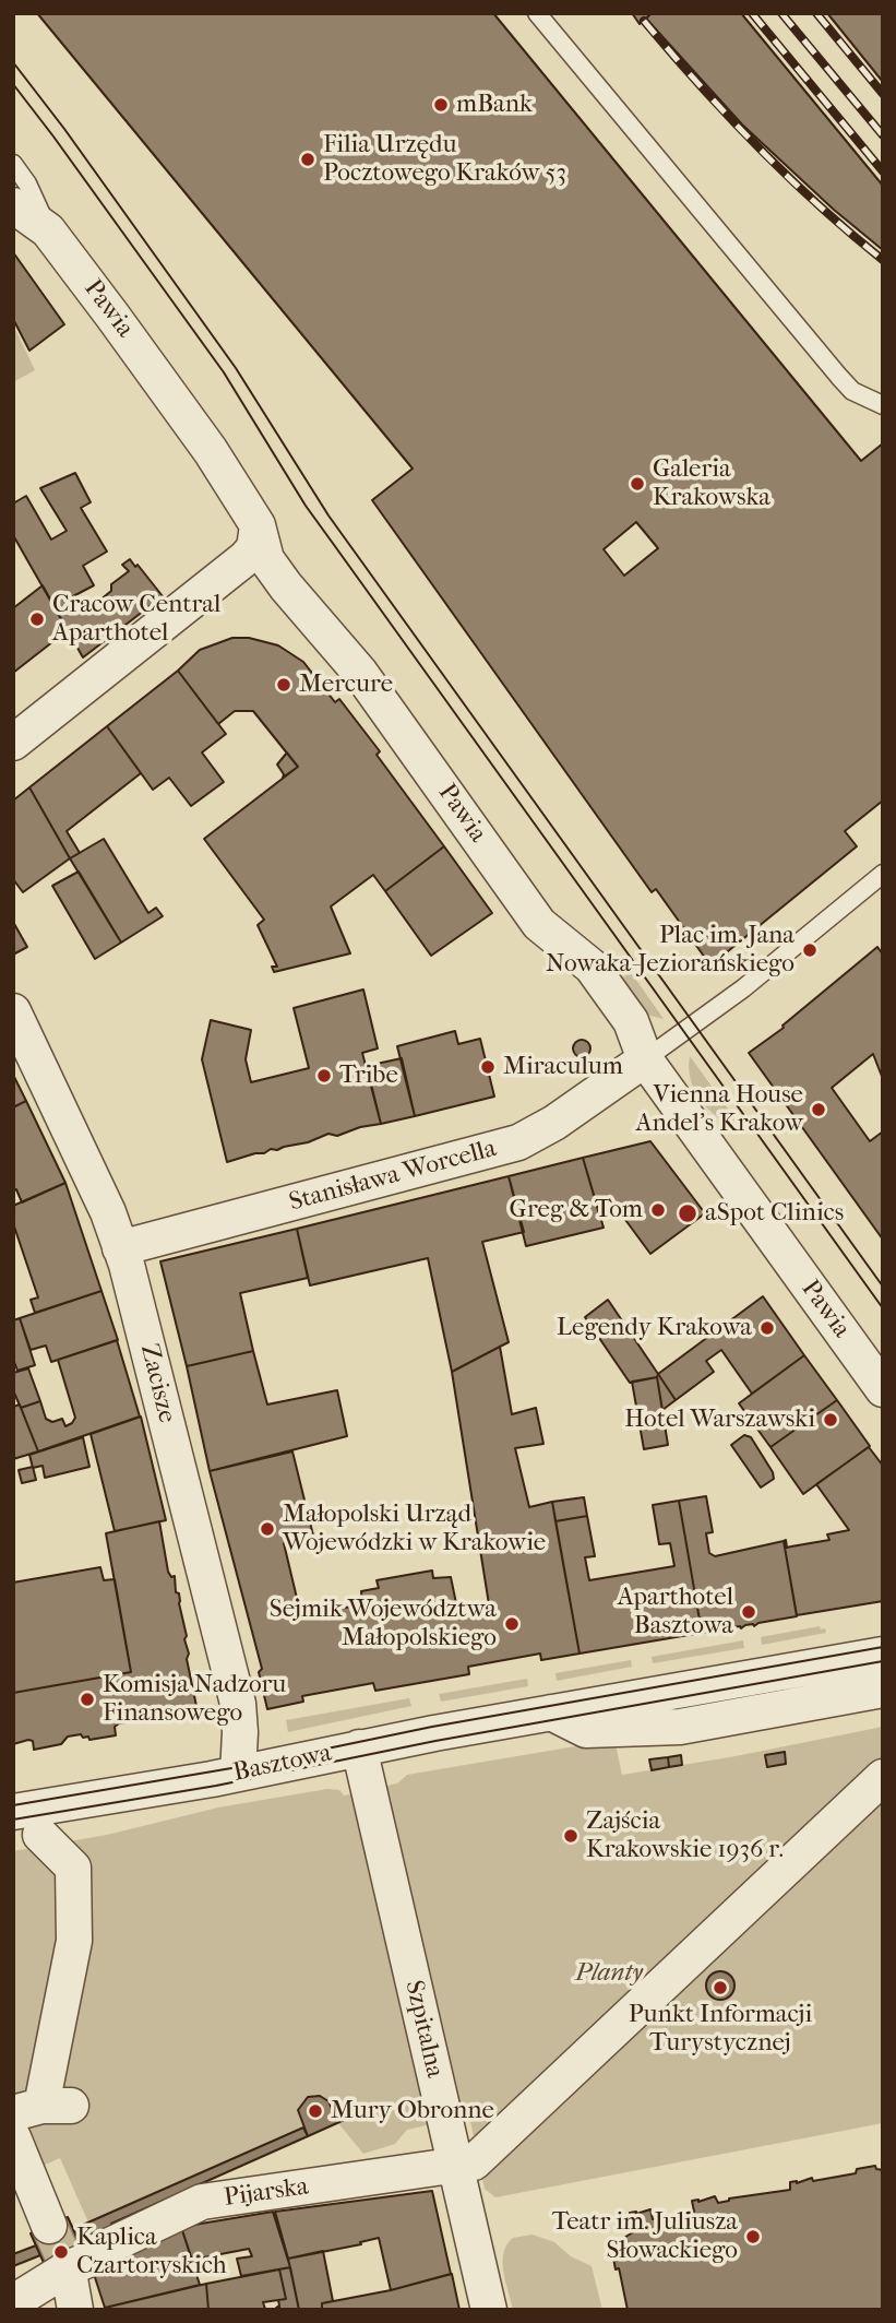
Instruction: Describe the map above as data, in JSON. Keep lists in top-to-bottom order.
{
  "streets": {
    "street": [
      "Pawia",
      "Stanisława Worcella",
      "Zacisze",
      "Basztowa",
      "Szpitalna",
      "Pijarska"
    ]
  },
  "crossings": [
    ["Pawia", "Stanisława Worcella"],
    ["Stanisława Worcella", "Zacisze"],
    ["Zacisze", "Basztowa"],
    ["Basztowa", "Szpitalna"],
    ["Szpitalna", "Pijarska"]
  ],
  "parks": ["Planty"],
  "places": [
    "mBank",
    "Filia Urzędu Pocztowego Kraków 53",
    "Galeria Krakowska",
    "Cracow Central Aparthotel",
    "Mercure",
    "Plac im. Jana Nowaka-Jeziorańskiego",
    "Miraculum",
    "Tribe",
    "Vienna House Andel's Krakow",
    "Greg & Tom",
    "aSpot Clinics",
    "Legendy Krakowa",
    "Hotel Warszawski",
    "Małopolski Urząd Wojewódzki w Krakowie",
    "Aparthotel Basztowa",
    "Sejmik Województwa Małopolskiego",
    "Komisja Nadzoru Finansowego",
    "Zajścia Krakowskie 1936 r.",
    "Punkt Informacji Turystycznej",
    "Mury Obronne",
    "Teatr im. Juliusza Słowackiego",
    "Kaplica Czartoryskich"
  ]
}
